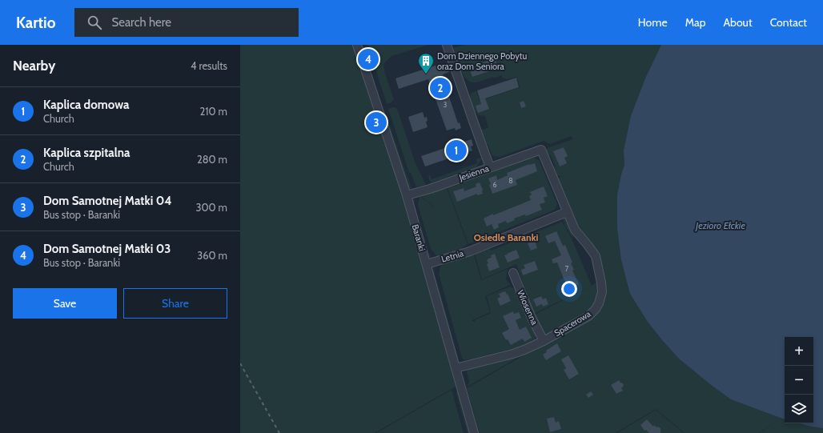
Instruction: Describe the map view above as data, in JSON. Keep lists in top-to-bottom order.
{
  "streets": {
    "street": [
      "Jesienna",
      "Baranki",
      "Letnia",
      "Wiosenna",
      "Spacerowa"
    ]
  },
  "crossings": [
    ["Jesienna", "Baranki"],
    ["Jesienna", "Spacerowa"],
    ["Baranki", "Letnia"],
    ["Baranki", "Spacerowa"],
    ["Letnia", "Spacerowa"],
    ["Wiosenna", "Spacerowa"]
  ],
  "districts": ["Osiedle Baranki"],
  "water": ["Jezioro Ełckie"],
  "places": {
    "building": ["Dom Dziennego Pobytu oraz Dom Seniora"]
  },
  "house_numbers": [
    "3",
    "8",
    "6",
    "7"
  ],
  "page": {
    "header": "Kartio",
    "search": "Search here",
    "nav": [
      "Home",
      "Map",
      "About",
      "Contact"
    ],
    "heading": ["Nearby", "4 results"],
    "pins": [
      "4",
      "2",
      "3",
      "1"
    ],
    "list": [
      {
        "mark": "1",
        "name": "Kaplica domowa",
        "note": "Church",
        "value": "210 m"
      },
      {
        "mark": "2",
        "name": "Kaplica szpitalna",
        "note": "Church",
        "value": "280 m"
      },
      {
        "mark": "3",
        "name": "Dom Samotnej Matki 04",
        "note": "Bus stop · Baranki",
        "value": "300 m"
      },
      {
        "mark": "4",
        "name": "Dom Samotnej Matki 03",
        "note": "Bus stop · Baranki",
        "value": "360 m"
      }
    ],
    "buttons": ["Save", "Share"],
    "map_buttons": ["+", "−"]
  }
}
